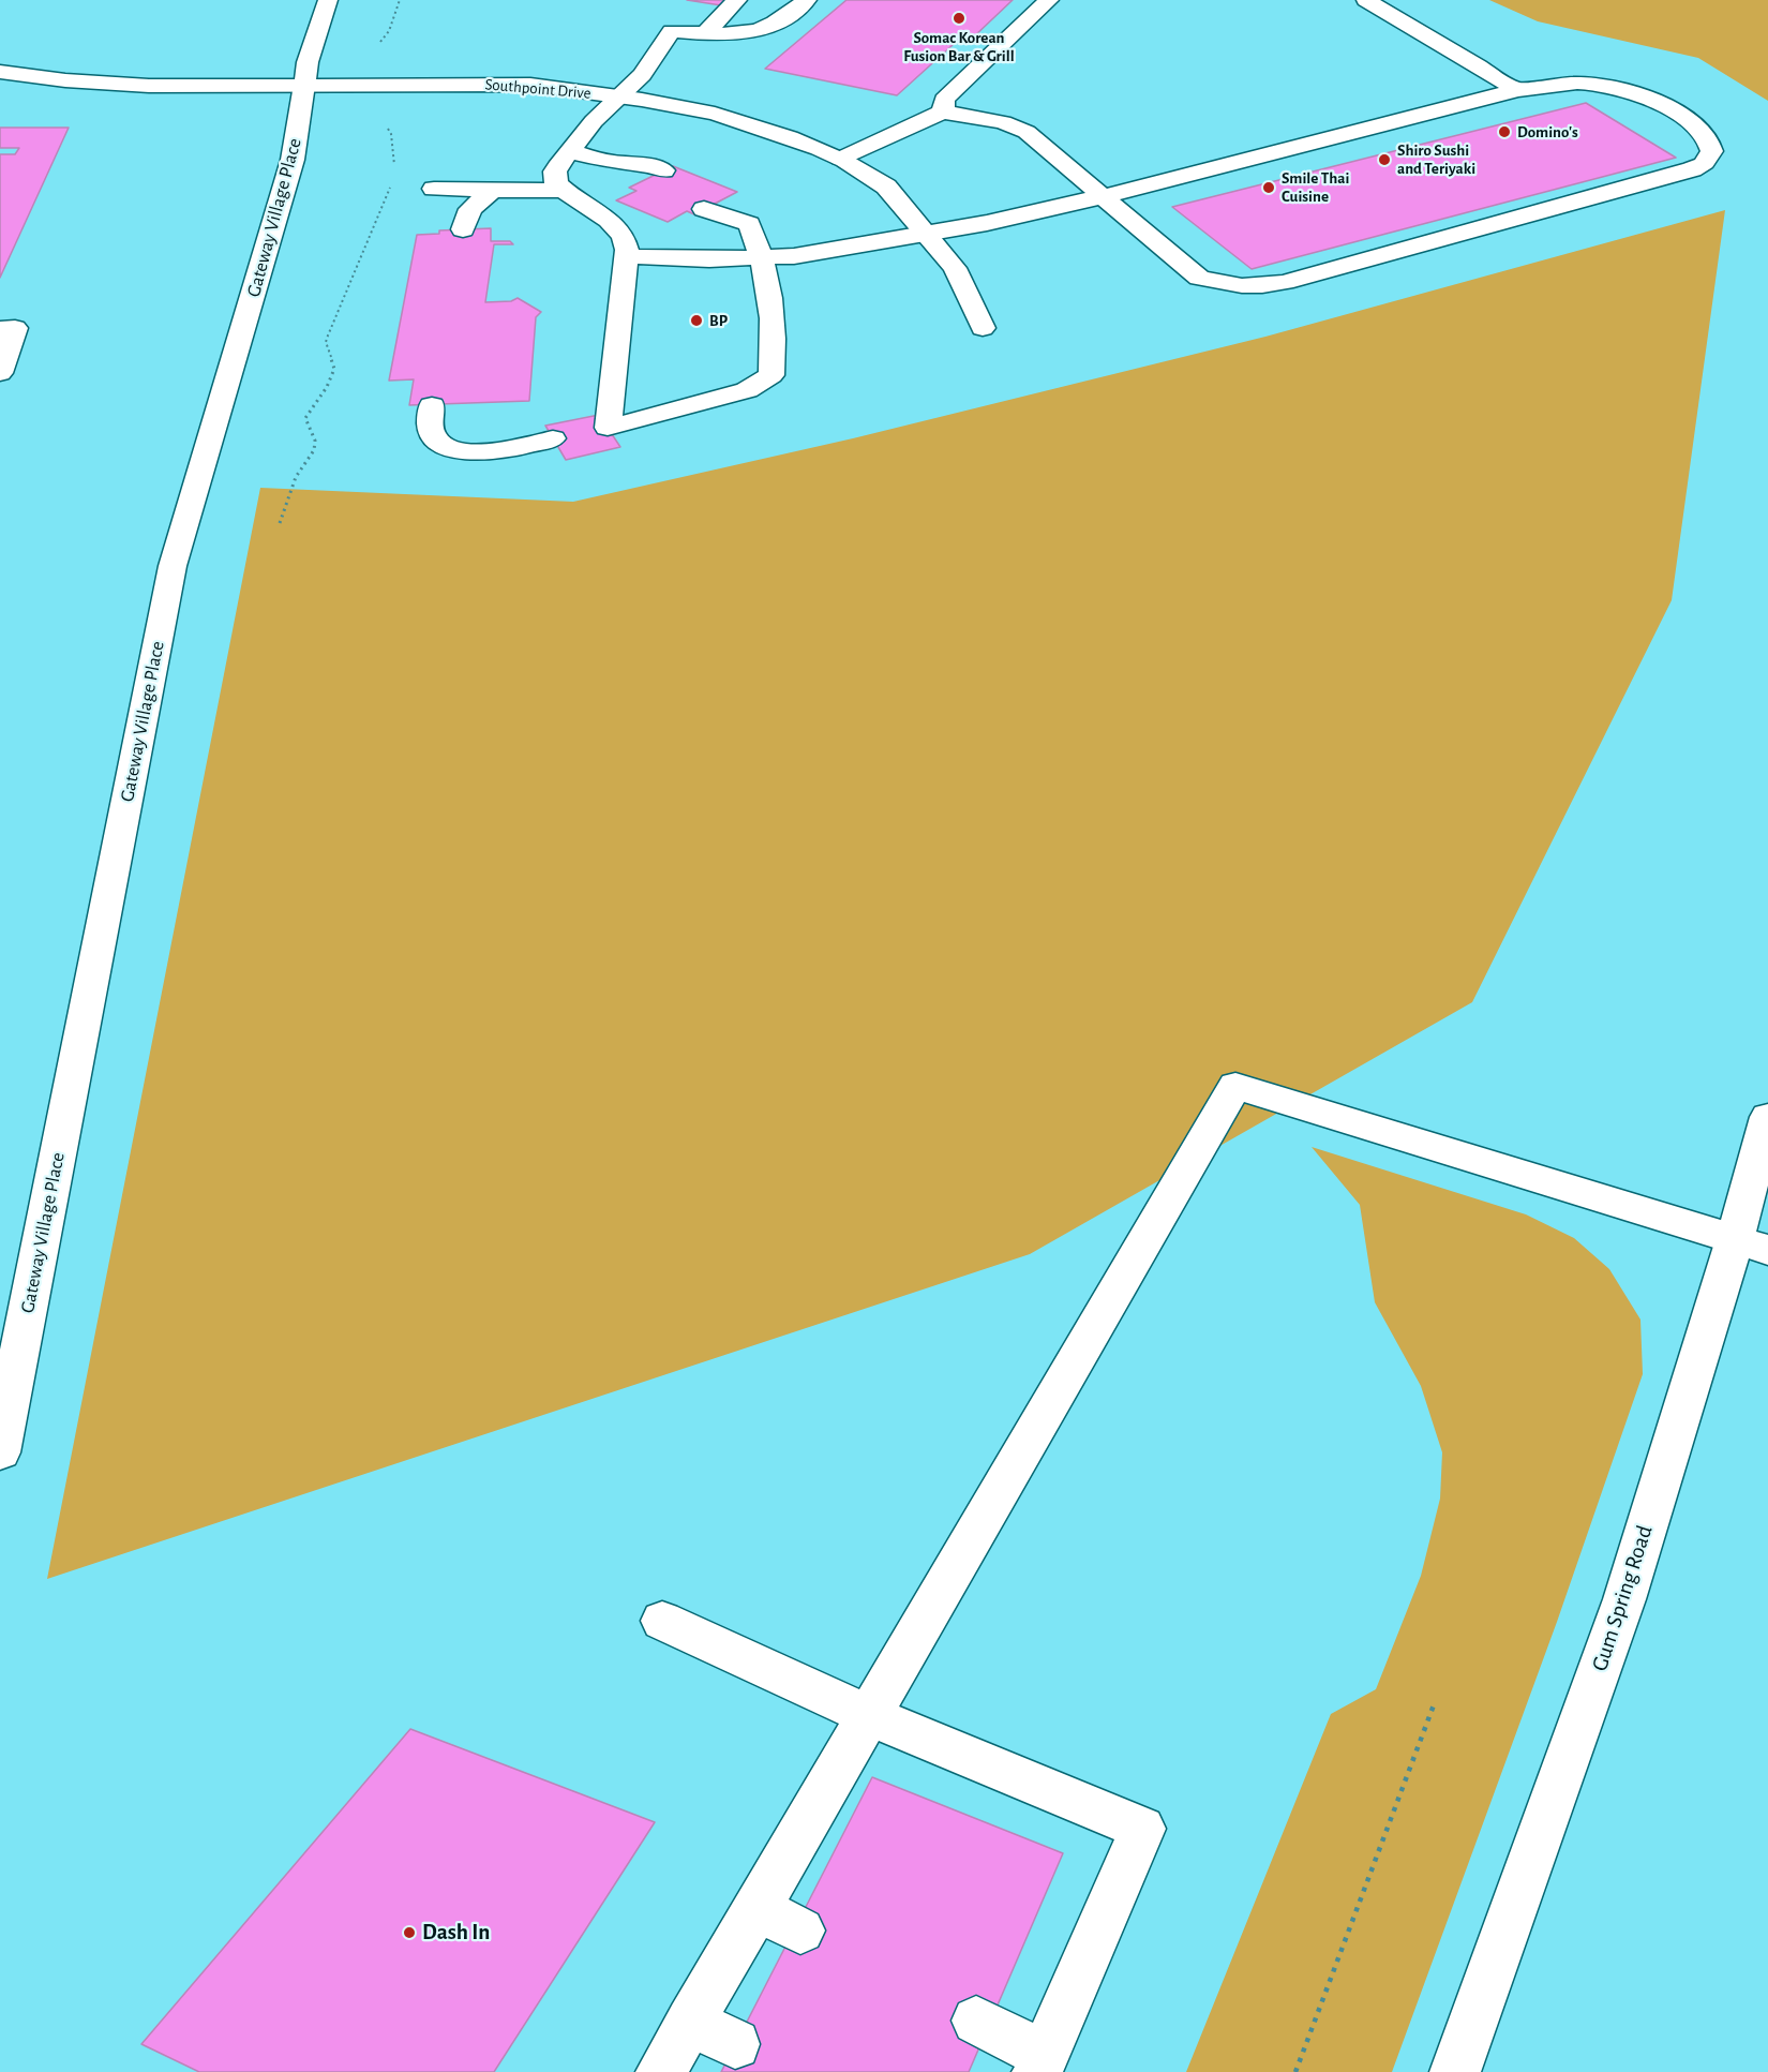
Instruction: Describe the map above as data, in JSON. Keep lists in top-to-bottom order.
{
  "streets": {
    "street": ["Southpoint Drive", "Gateway Village Place", "Gum Spring Road"]
  },
  "crossings": [
    ["Southpoint Drive", "Gateway Village Place"]
  ],
  "places": [
    "Somac Korean Fusion Bar & Grill",
    "Domino's",
    "Shiro Sushi and Teriyaki",
    "Smile Thai Cuisine",
    "BP",
    "Dash In"
  ]
}
